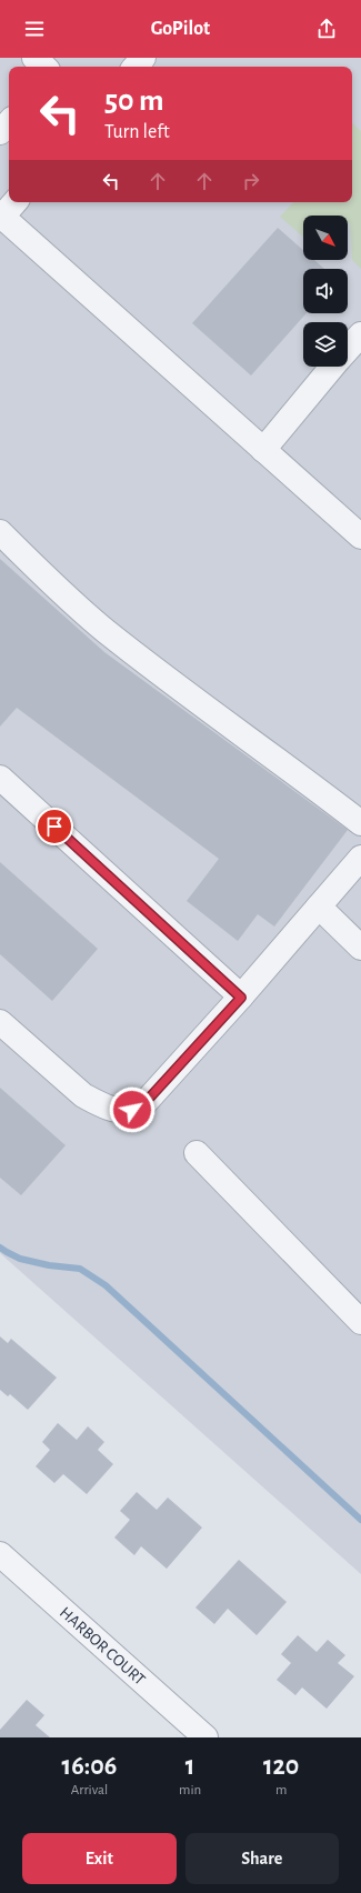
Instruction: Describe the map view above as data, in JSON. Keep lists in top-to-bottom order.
{
  "streets": {
    "street": ["HARBOR COURT"]
  },
  "north": "bottom right",
  "page": {
    "header": "GoPilot",
    "turn": ["50 m", "Turn left"],
    "eta": [
      "16:06",
      "Arrival",
      "1",
      "min",
      "120",
      "m"
    ],
    "buttons": ["Exit", "Share"]
  }
}
